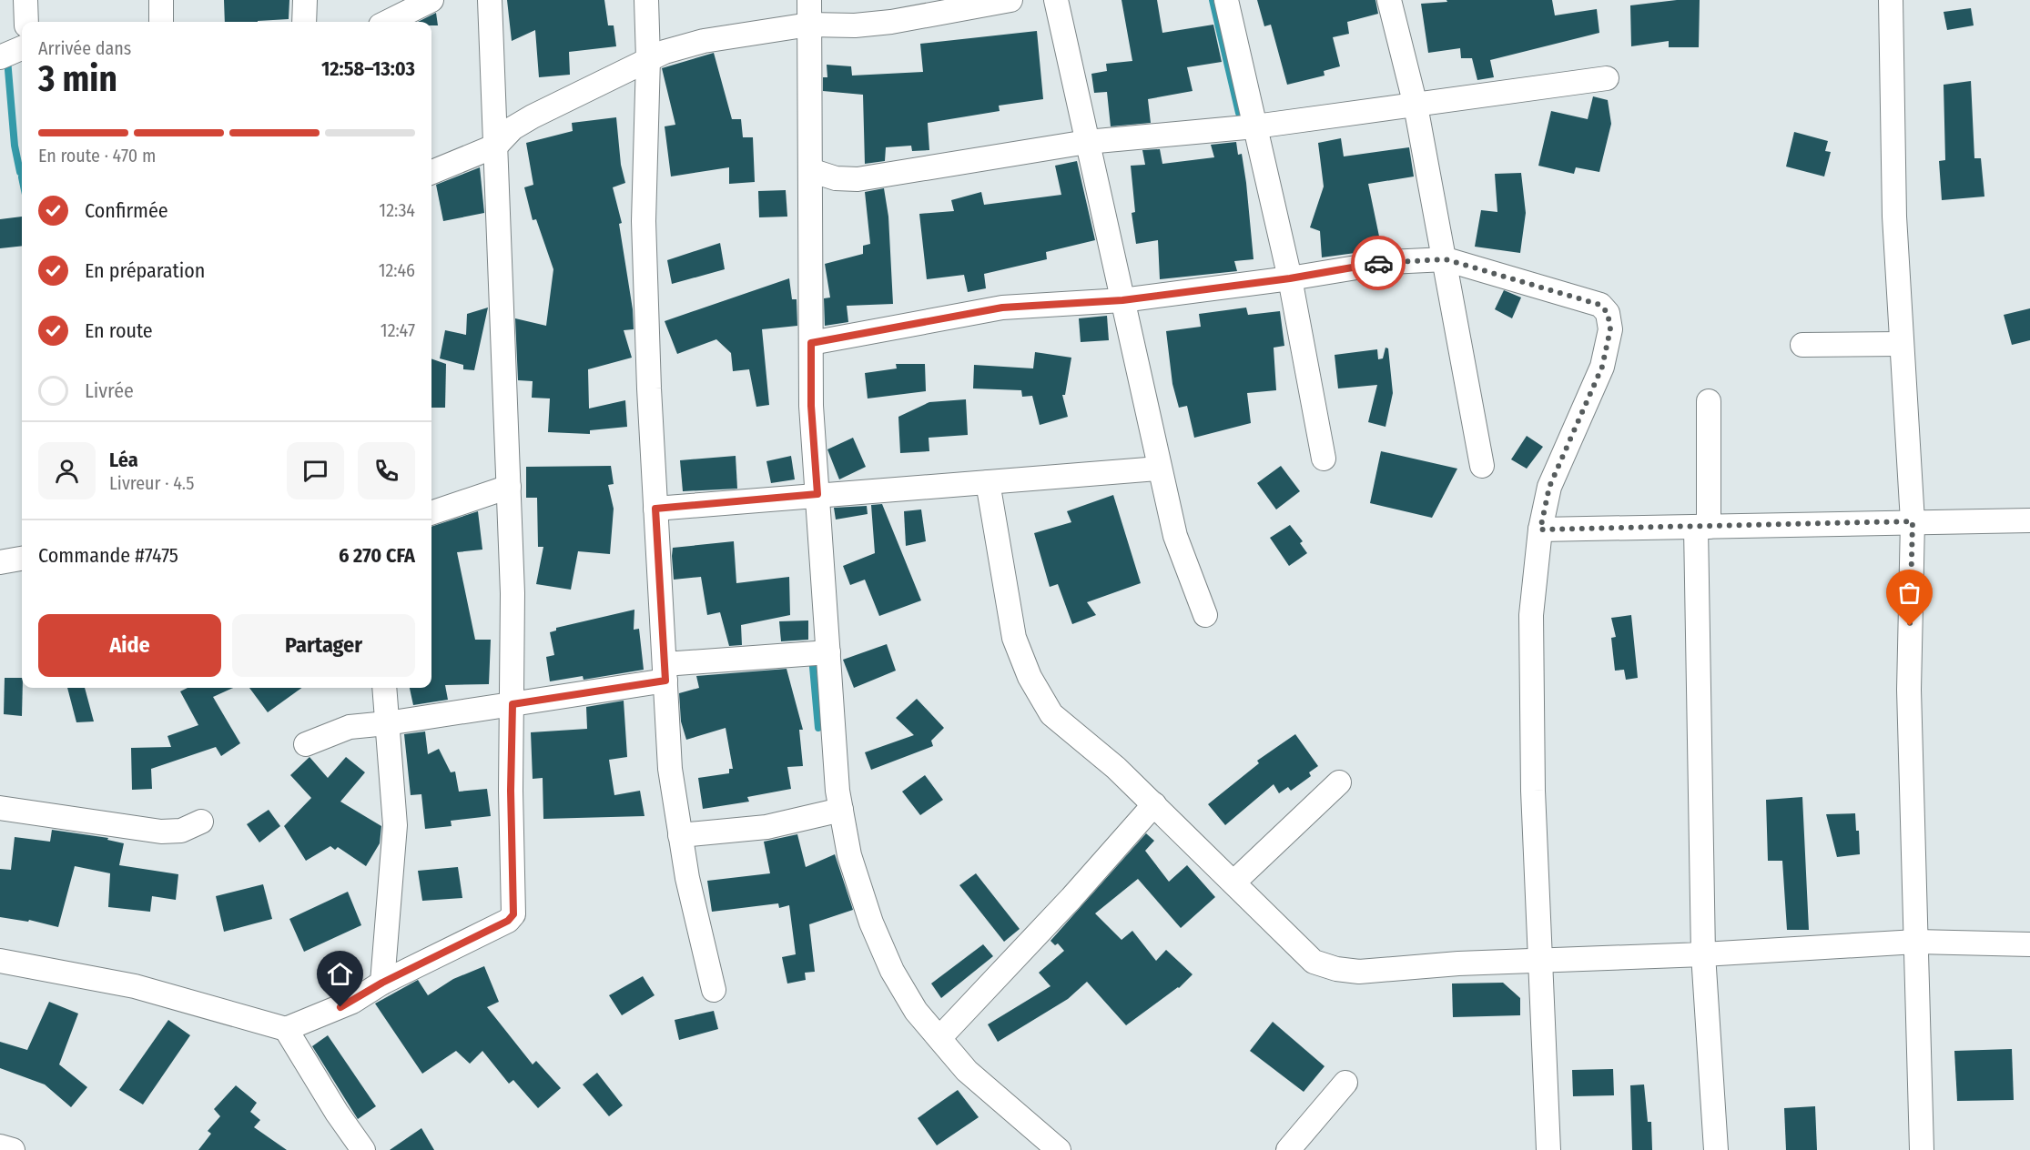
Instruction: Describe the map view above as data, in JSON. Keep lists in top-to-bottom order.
{
  "page": {
    "heading": ["3 min", "Arrivée dans", "12:58–13:03"],
    "panel": [
      "Léa",
      "Livreur · 4.5",
      "Commande #7475",
      "6 270 CFA"
    ],
    "bar": "En route · 470 m",
    "list": [
      ["Confirmée", "12:34"],
      ["En préparation", "12:46"],
      ["En route", "12:47"],
      "Livrée"
    ],
    "buttons": ["Aide", "Partager"]
  }
}
